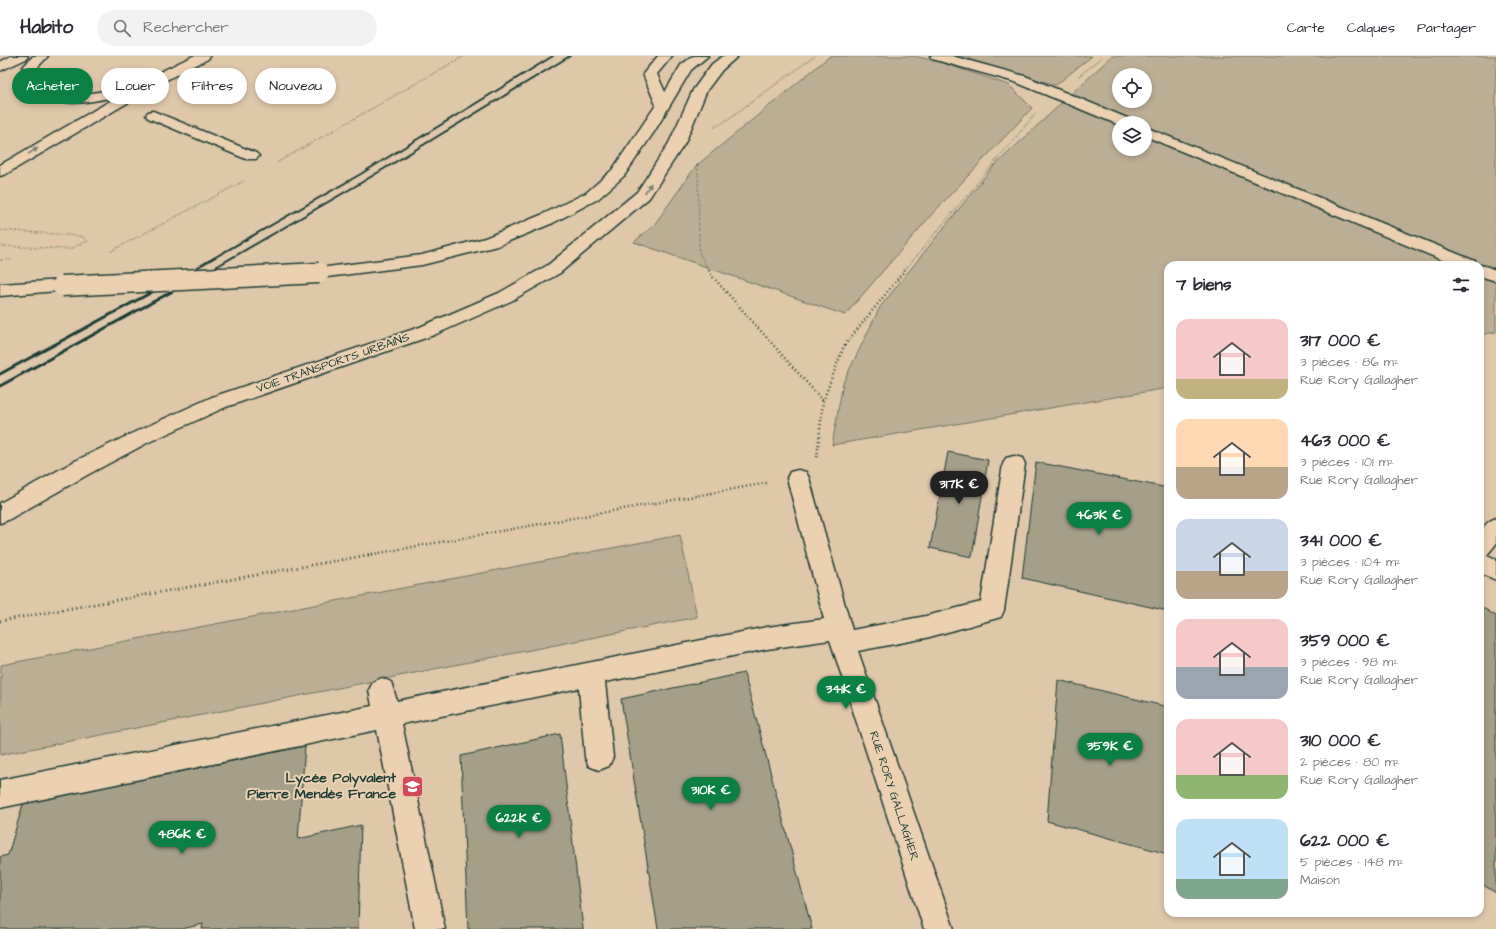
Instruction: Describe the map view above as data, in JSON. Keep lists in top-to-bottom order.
{
  "streets": {
    "street": ["VOIE TRANSPORTS URBAINS", "RUE RORY GALLAGHER"]
  },
  "places": {
    "school or university": ["Lycée Polyvalent Pierre Mendès France"]
  },
  "page": {
    "header": "Habito",
    "search": "Rechercher",
    "nav": ["Carte", "Calques", "Partager"],
    "chip": [
      "Acheter",
      "Louer",
      "Filtres",
      "Nouveau"
    ],
    "heading": "7 biens",
    "list": [
      {
        "name": "317 000 €",
        "note": "3 pièces · 86 m² · Rue Rory Gallagher"
      },
      {
        "name": "463 000 €",
        "note": "3 pièces · 101 m² · Rue Rory Gallagher"
      },
      {
        "name": "341 000 €",
        "note": "3 pièces · 104 m² · Rue Rory Gallagher"
      },
      {
        "name": "359 000 €",
        "note": "3 pièces · 98 m² · Rue Rory Gallagher"
      },
      {
        "name": "310 000 €",
        "note": "2 pièces · 80 m² · Rue Rory Gallagher"
      },
      {
        "name": "622 000 €",
        "note": "5 pièces · 148 m² · Maison"
      }
    ],
    "price": [
      "317K €",
      "463K €",
      "341K €",
      "359K €",
      "310K €",
      "622K €",
      "486K €"
    ]
  }
}
